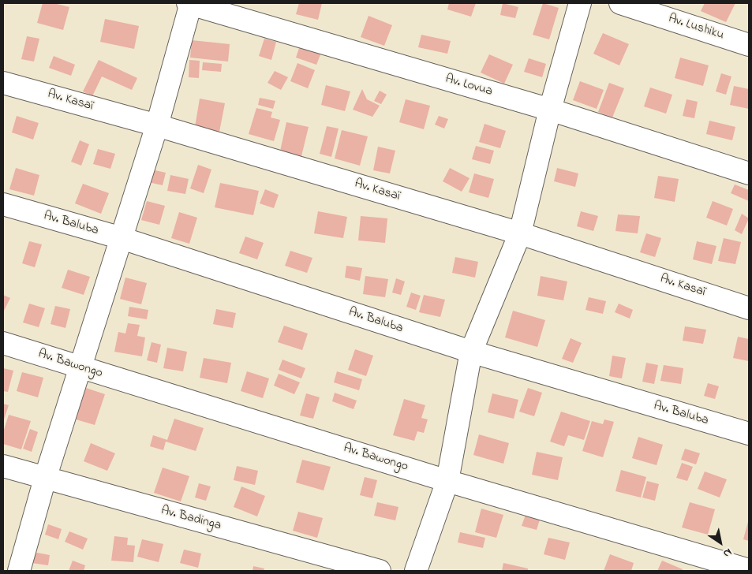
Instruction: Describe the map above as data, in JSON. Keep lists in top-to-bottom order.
{
  "streets": {
    "street": [
      "Av. Lushiku",
      "Av. Lovua",
      "Av. Kasaï",
      "Av. Baluba",
      "Av. Bawongo",
      "Av. Badinga"
    ]
  },
  "north": "bottom right"
}
